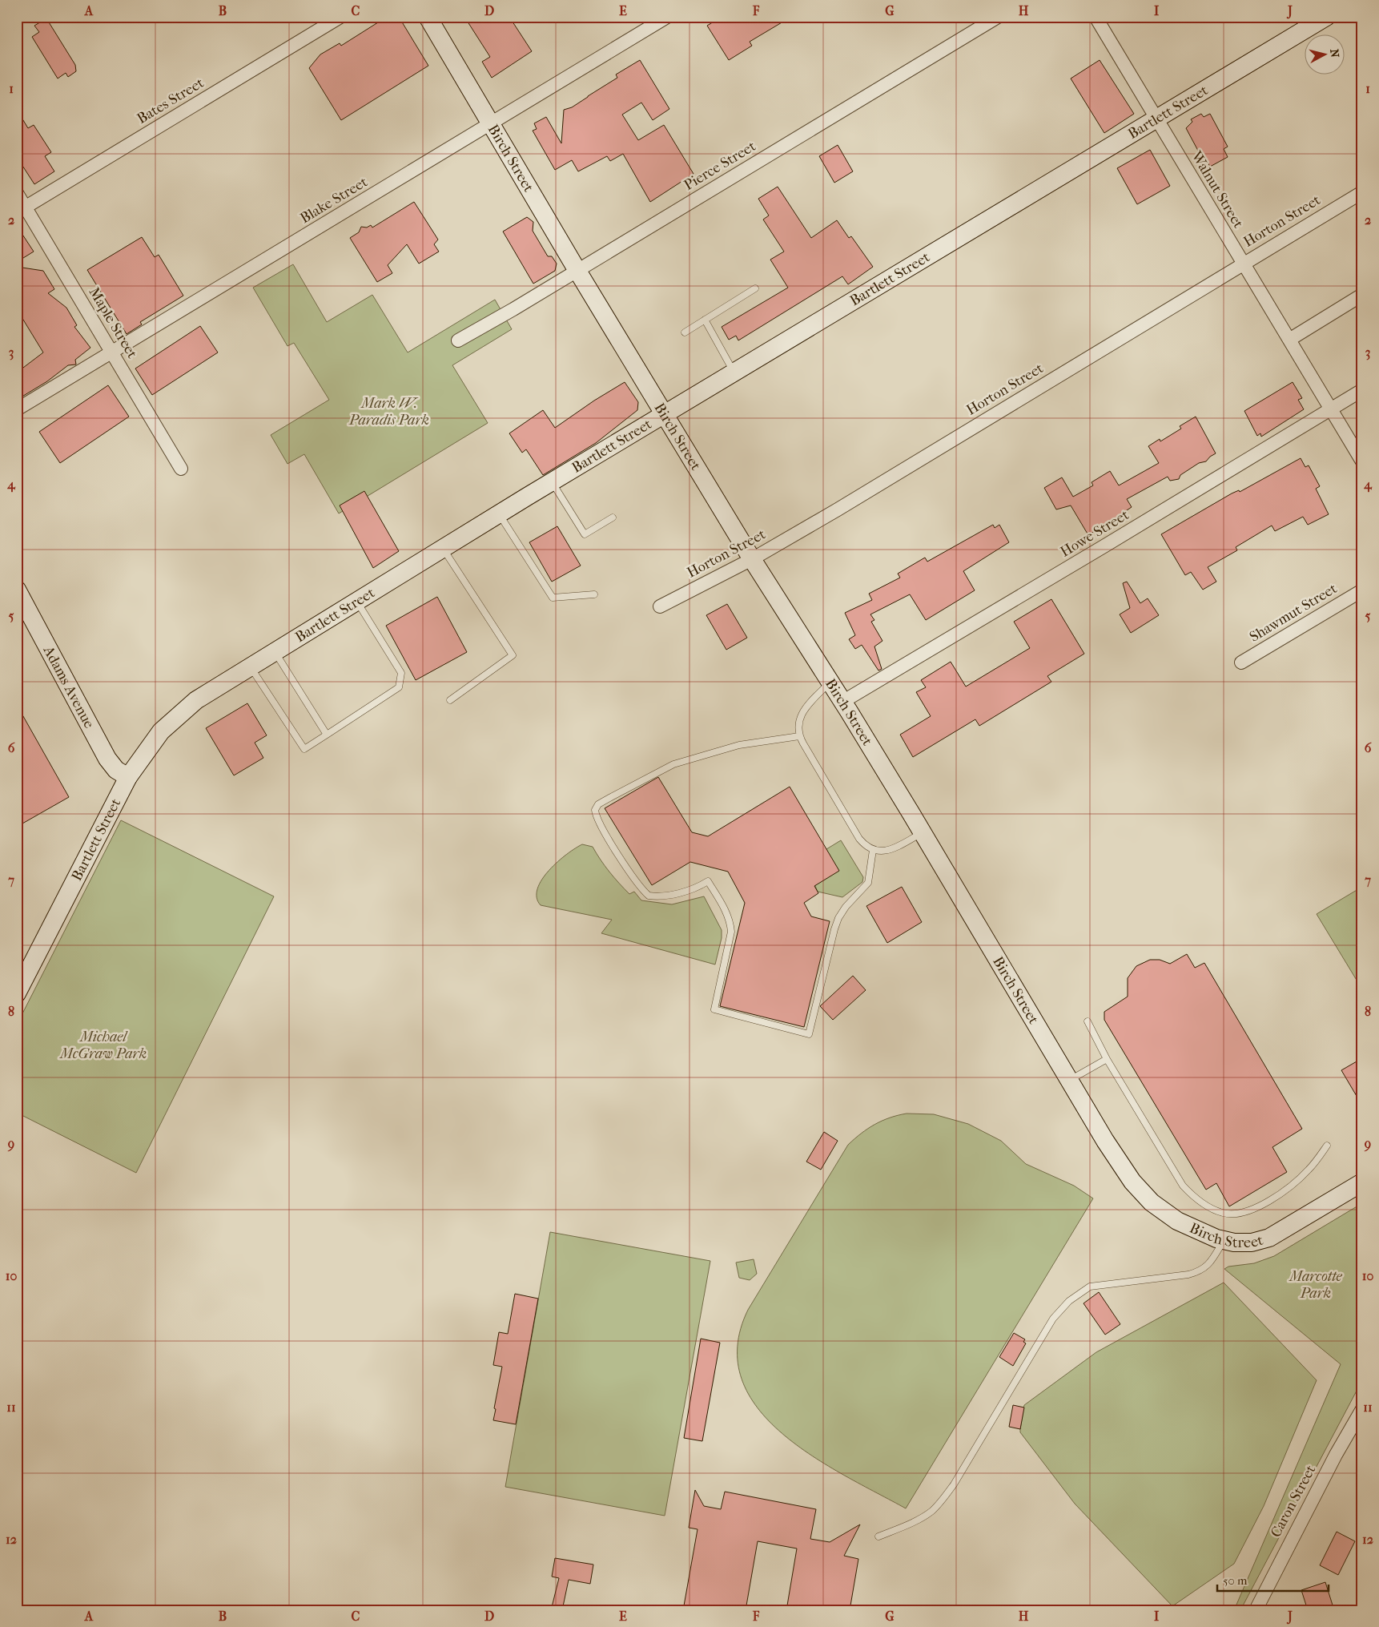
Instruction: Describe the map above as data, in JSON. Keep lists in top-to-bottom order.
{
  "streets": {
    "street": [
      "Bates Street",
      "Bartlett Street",
      "Birch Street",
      "Pierce Street",
      "Walnut Street",
      "Blake Street",
      "Horton Street",
      "Maple Street",
      "Howe Street",
      "Shawmut Street",
      "Adams Avenue",
      "Caron Street"
    ]
  },
  "crossings": [
    ["Bates Street", "Maple Street"],
    ["Bartlett Street", "Birch Street"],
    ["Bartlett Street", "Walnut Street"],
    ["Bartlett Street", "Adams Avenue"],
    ["Birch Street", "Pierce Street"],
    ["Birch Street", "Blake Street"],
    ["Birch Street", "Horton Street"],
    ["Birch Street", "Howe Street"],
    ["Walnut Street", "Horton Street"],
    ["Walnut Street", "Howe Street"],
    ["Blake Street", "Maple Street"]
  ],
  "parks": ["Mark W. Paradis Park", "Michael McGraw Park", "Marcotte Park"],
  "scale_bar": "50 m",
  "north": "right",
  "grid": {
    "columns": [
      "A",
      "B",
      "C",
      "D",
      "E",
      "F",
      "G",
      "H",
      "I",
      "J"
    ],
    "rows": [
      "1",
      "2",
      "3",
      "4",
      "5",
      "6",
      "7",
      "8",
      "9",
      "10",
      "11",
      "12"
    ]
  }
}
